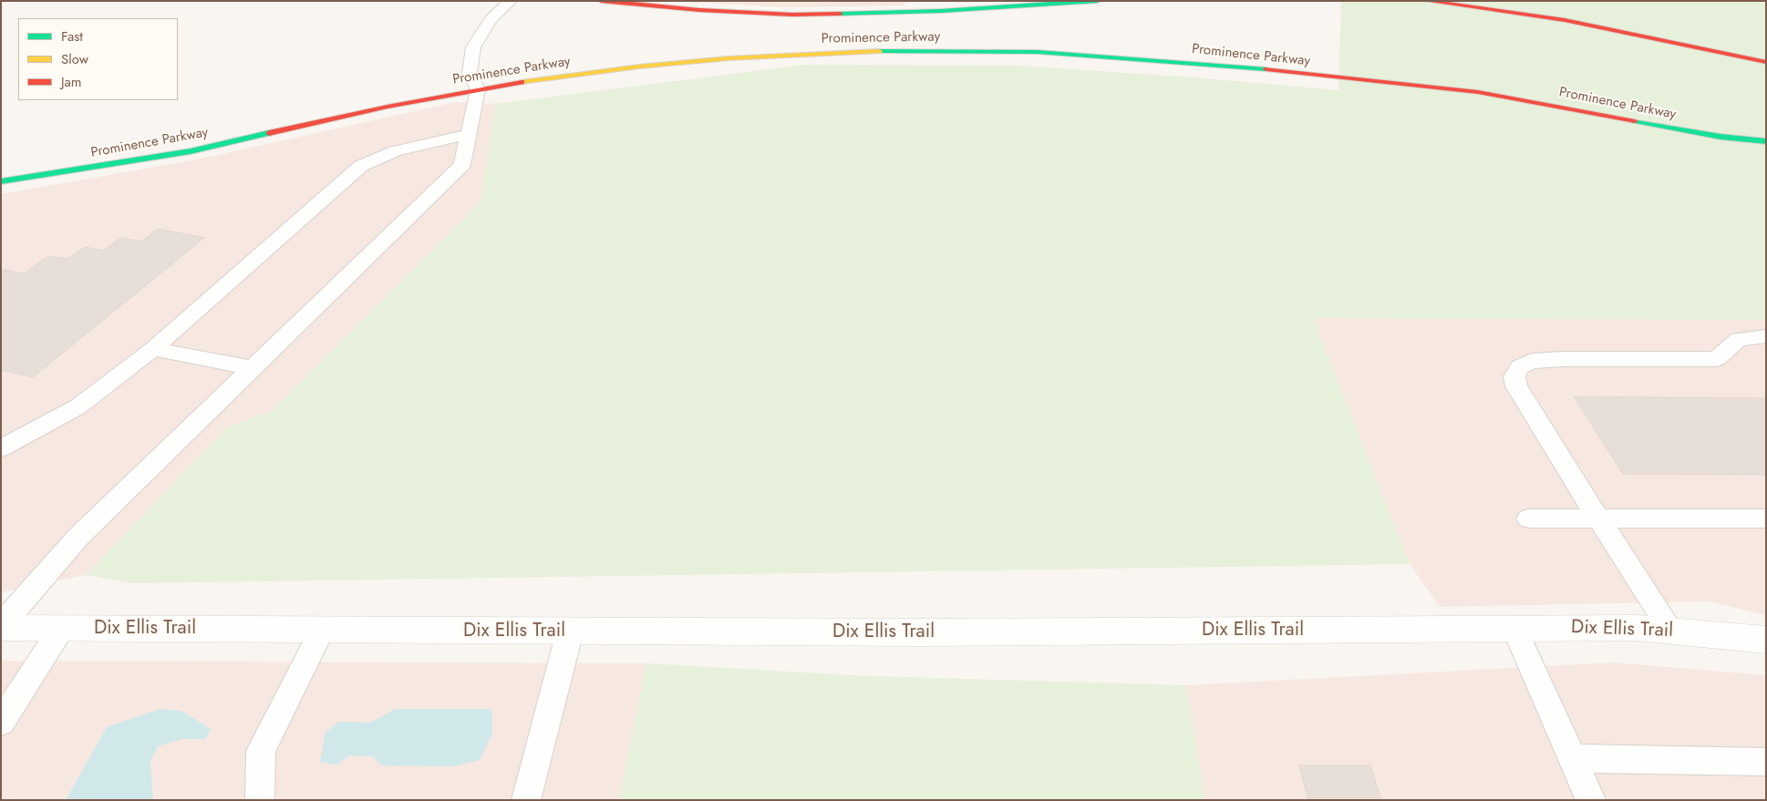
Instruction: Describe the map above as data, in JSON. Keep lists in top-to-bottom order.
{
  "streets": {
    "street": ["Prominence Parkway", "Dix Ellis Trail"]
  },
  "legend": ["Fast", "Slow", "Jam"]
}
